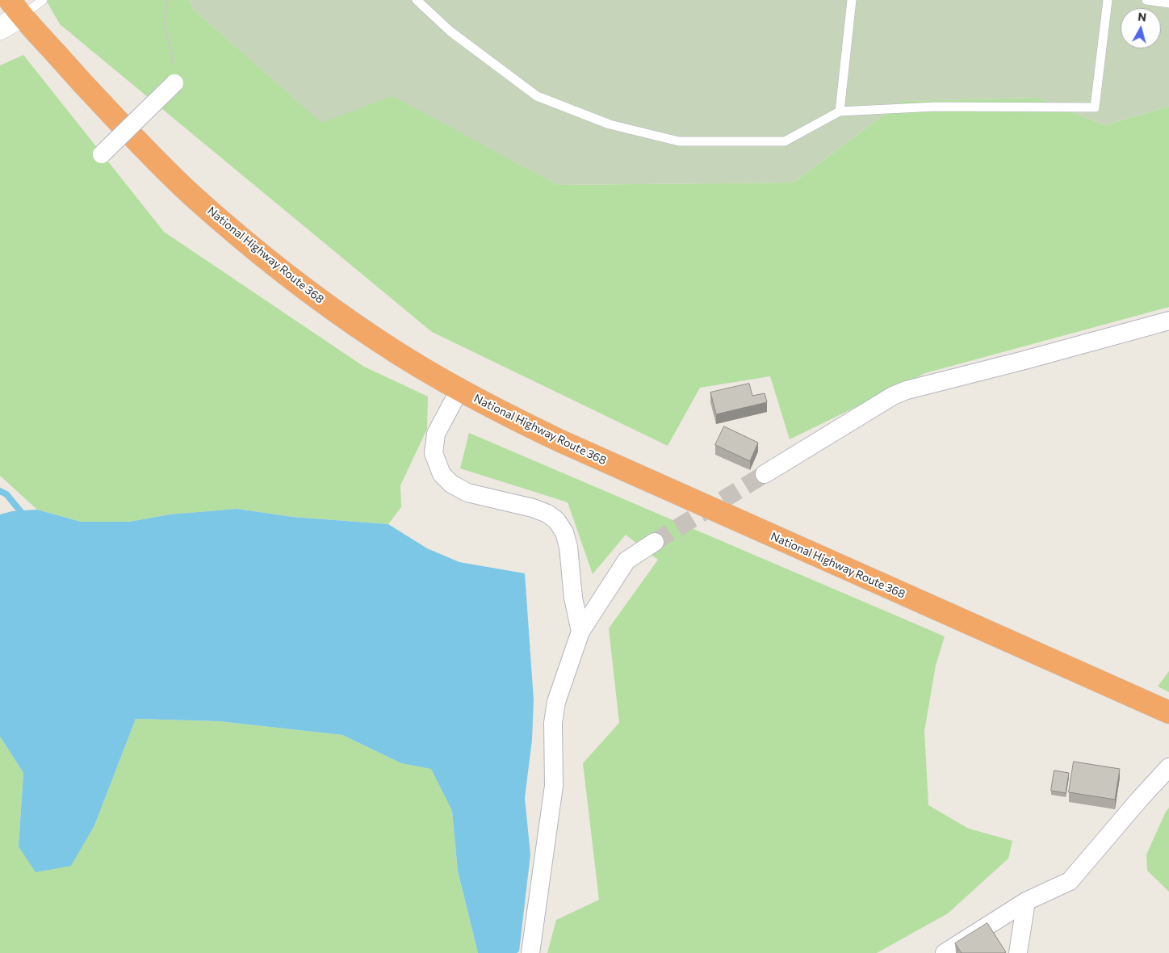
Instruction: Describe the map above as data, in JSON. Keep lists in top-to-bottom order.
{
  "streets": {
    "highway": ["National Highway Route 368"]
  },
  "north": "top"
}
